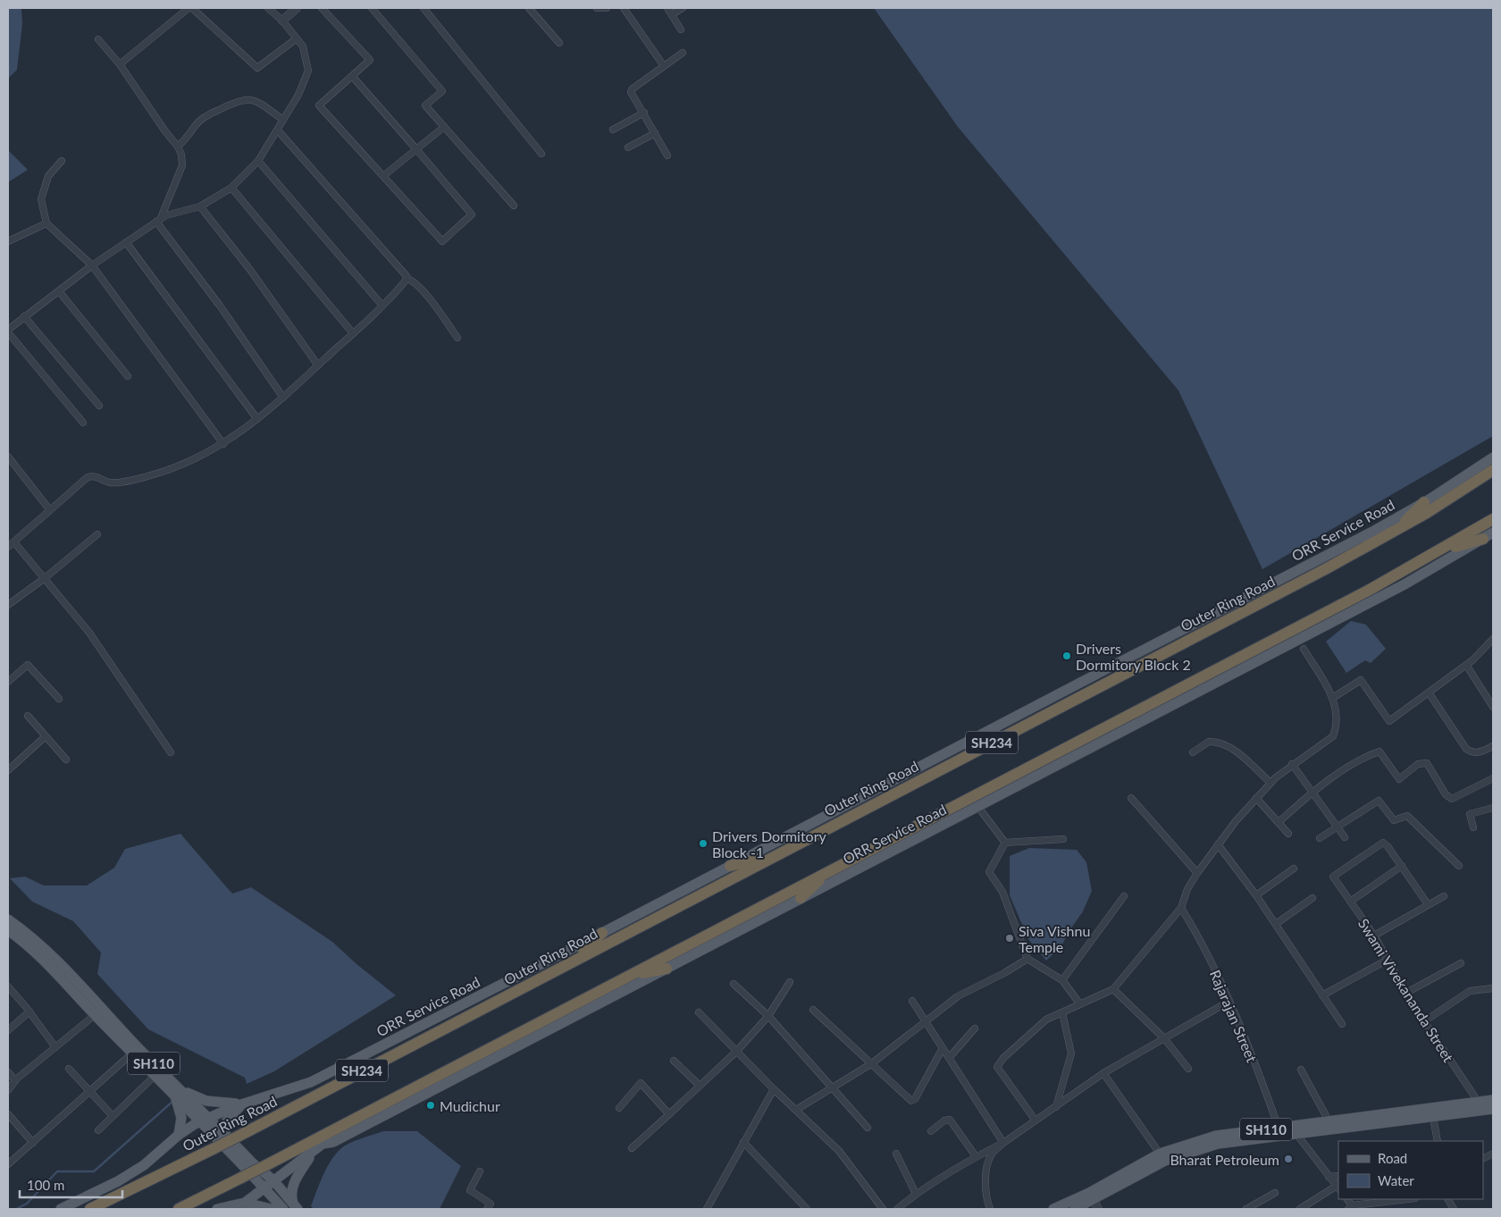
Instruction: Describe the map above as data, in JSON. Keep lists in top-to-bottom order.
{
  "streets": {
    "highway": ["Outer Ring Road", "SH234"],
    "main road": ["ORR Service Road", "SH110"],
    "street": ["Swami Vivekananda Street", "Rajarajan Street"]
  },
  "crossings": [
    ["ORR Service Road", "SH110"],
    ["Swami Vivekananda Street", "SH110"],
    ["Rajarajan Street", "SH110"]
  ],
  "places": [
    "Drivers Dormitory Block 2",
    "Drivers Dormitory Block -1",
    "Siva Vishnu Temple",
    "Mudichur",
    "Bharat Petroleum"
  ],
  "legend": ["Road", "Water"],
  "scale_bar": "100 m"
}
